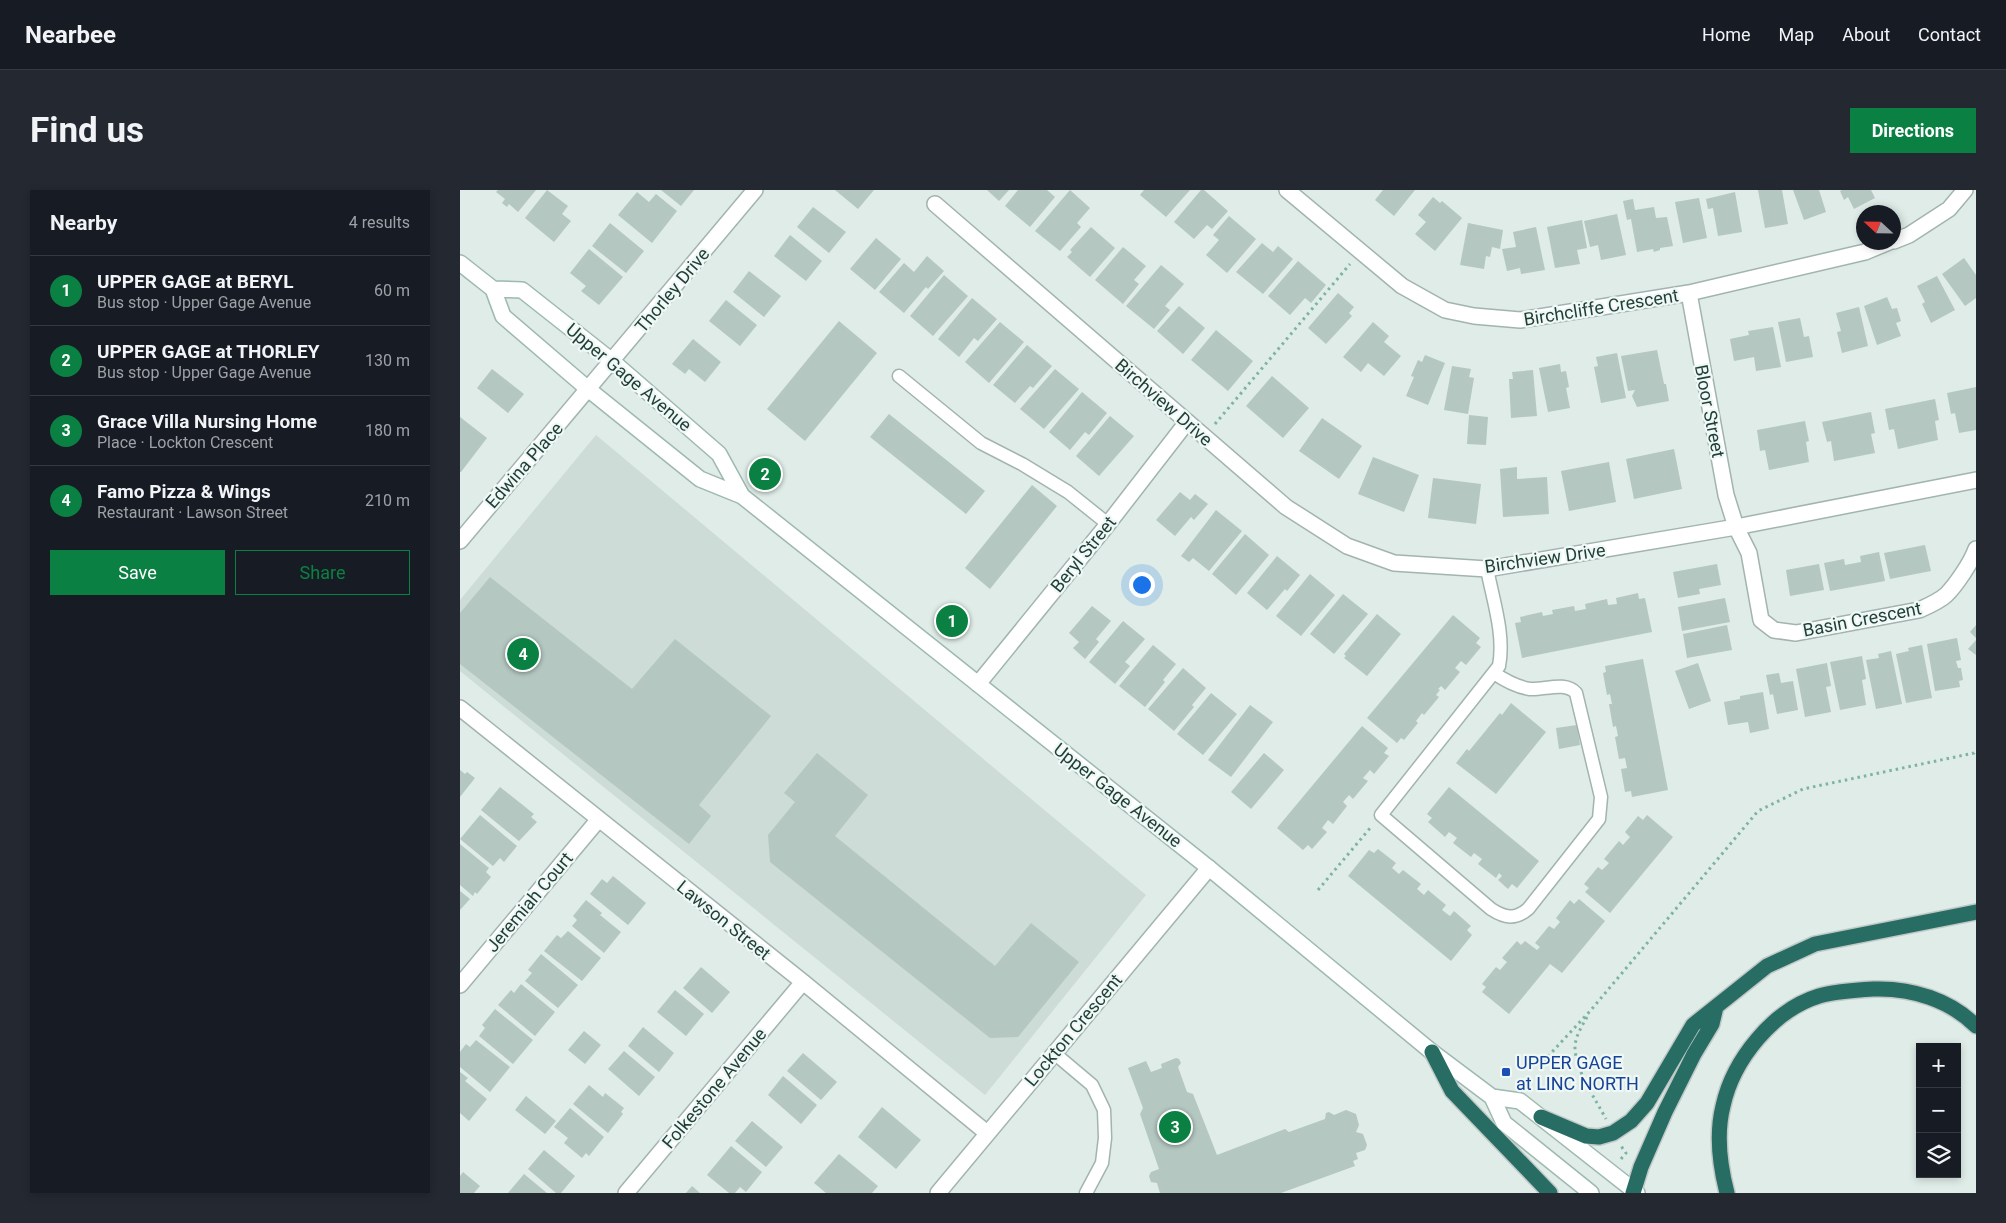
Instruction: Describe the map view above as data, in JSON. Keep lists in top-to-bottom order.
{
  "streets": {
    "street": [
      "Thorley Drive",
      "Birchcliffe Crescent",
      "Upper Gage Avenue",
      "Birchview Drive",
      "Bloor Street",
      "Edwina Place",
      "Beryl Street",
      "Basin Crescent",
      "Jeremiah Court",
      "Lawson Street",
      "Lockton Crescent",
      "Folkestone Avenue"
    ]
  },
  "crossings": [
    ["Thorley Drive", "Upper Gage Avenue"],
    ["Thorley Drive", "Edwina Place"],
    ["Birchcliffe Crescent", "Bloor Street"],
    ["Upper Gage Avenue", "Edwina Place"],
    ["Upper Gage Avenue", "Beryl Street"],
    ["Upper Gage Avenue", "Lockton Crescent"],
    ["Birchview Drive", "Bloor Street"],
    ["Birchview Drive", "Beryl Street"],
    ["Birchview Drive", "Basin Crescent"],
    ["Bloor Street", "Basin Crescent"],
    ["Jeremiah Court", "Lawson Street"],
    ["Lawson Street", "Lockton Crescent"],
    ["Lawson Street", "Folkestone Avenue"]
  ],
  "places": {
    "transit": ["UPPER GAGE at LINC NORTH"]
  },
  "north": "left",
  "page": {
    "header": "Nearbee",
    "nav": [
      "Home",
      "Map",
      "About",
      "Contact"
    ],
    "buttons": [
      "Directions",
      ["Save", "Share"]
    ],
    "title": "Find us",
    "heading": ["Nearby", "4 results"],
    "list": [
      {
        "mark": "1",
        "name": "UPPER GAGE at BERYL",
        "note": "Bus stop · Upper Gage Avenue",
        "value": "60 m"
      },
      {
        "mark": "2",
        "name": "UPPER GAGE at THORLEY",
        "note": "Bus stop · Upper Gage Avenue",
        "value": "130 m"
      },
      {
        "mark": "3",
        "name": "Grace Villa Nursing Home",
        "note": "Place · Lockton Crescent",
        "value": "180 m"
      },
      {
        "mark": "4",
        "name": "Famo Pizza & Wings",
        "note": "Restaurant · Lawson Street",
        "value": "210 m"
      }
    ],
    "pins": [
      "2",
      "1",
      "4",
      "3"
    ],
    "map_buttons": ["+", "−"]
  }
}
